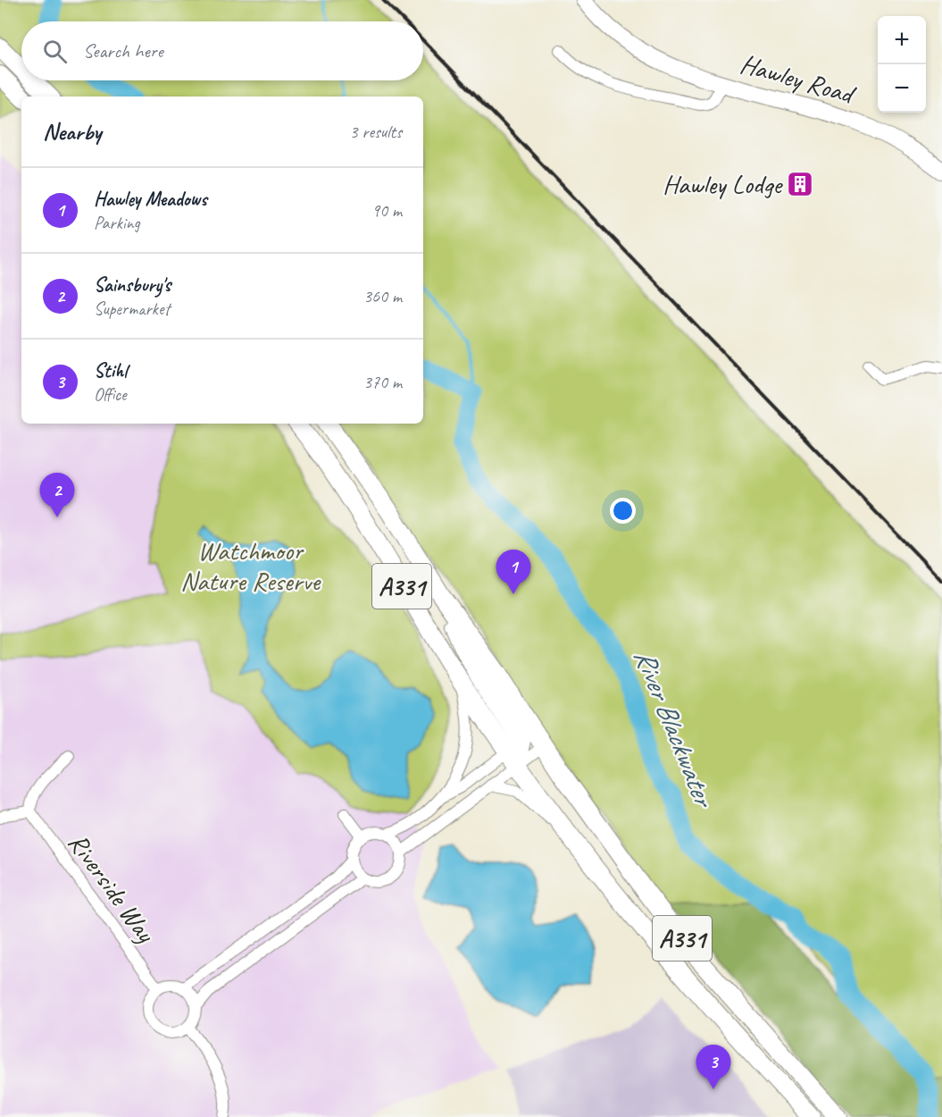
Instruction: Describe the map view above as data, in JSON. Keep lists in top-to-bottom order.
{
  "streets": {
    "main road": ["Hawley Road", "A331"],
    "street": ["Riverside Way"]
  },
  "water": ["River Blackwater"],
  "parks": ["Watchmoor Nature Reserve"],
  "places": {
    "building": ["Hawley Lodge"]
  },
  "page": {
    "map_buttons": ["+", "−"],
    "search": "Search here",
    "heading": ["Nearby", "3 results"],
    "list": [
      {
        "mark": "1",
        "name": "Hawley Meadows",
        "note": "Parking",
        "value": "90 m"
      },
      {
        "mark": "2",
        "name": "Sainsbury's",
        "note": "Supermarket",
        "value": "360 m"
      },
      {
        "mark": "3",
        "name": "Stihl",
        "note": "Office",
        "value": "370 m"
      }
    ],
    "pins": ["2", "1", "3"]
  }
}
